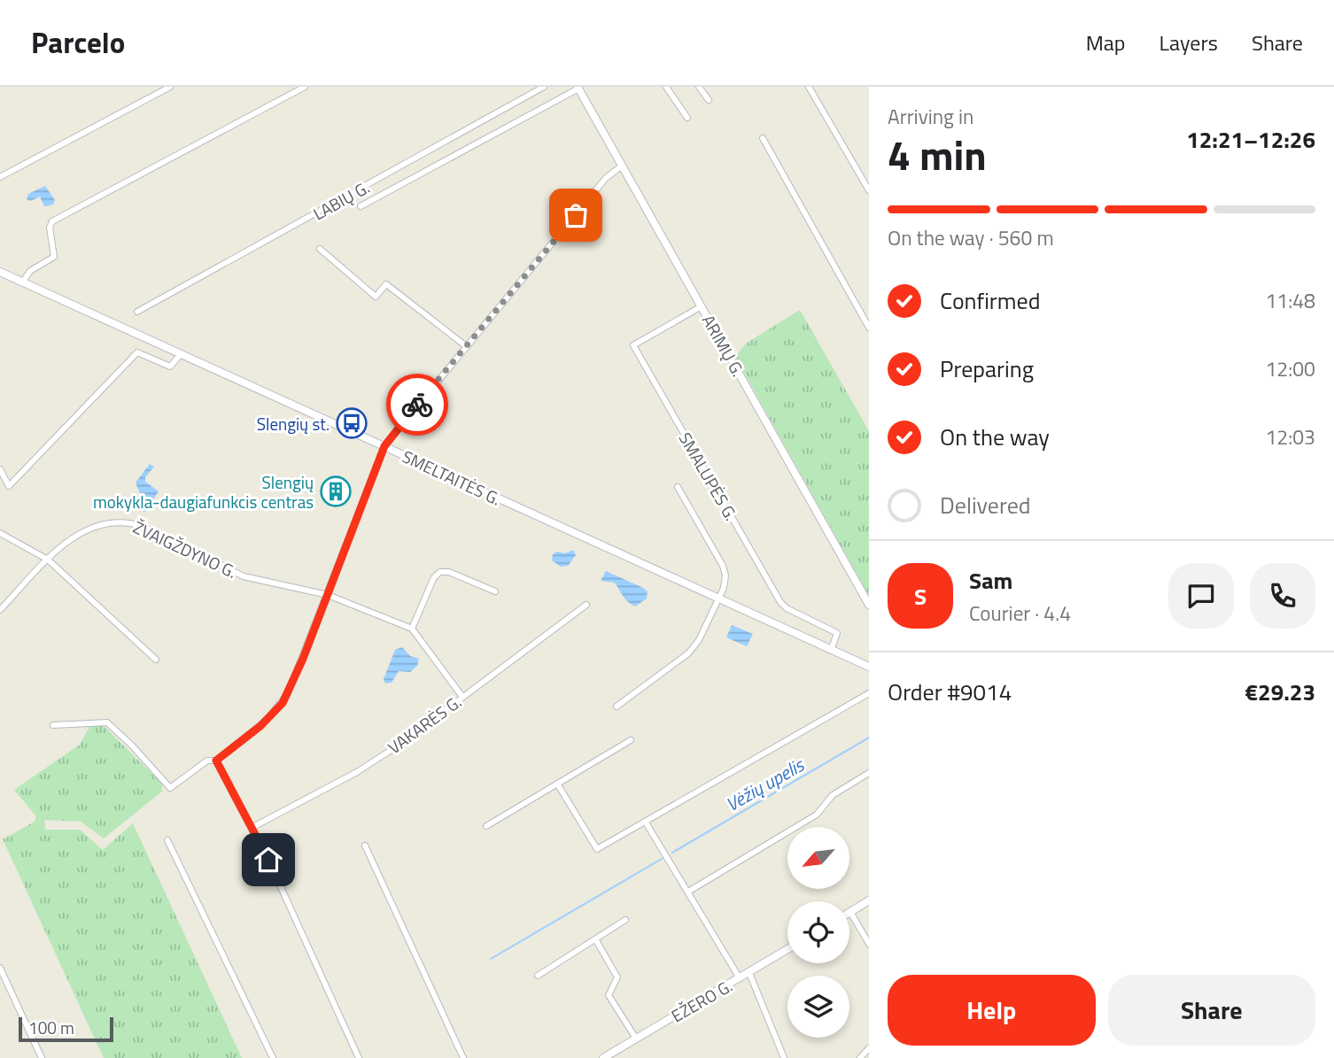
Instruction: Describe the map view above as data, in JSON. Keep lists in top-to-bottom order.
{
  "streets": {
    "main road": ["ARIMŲ G.", "SMELTAITĖS G.", "EŽERO G."],
    "street": [
      "LABIŲ G.",
      "SMALUPĖS G.",
      "ŽVAIGŽDYNO G.",
      "VAKARĖS G."
    ]
  },
  "crossings": [
    ["ARIMŲ G.", "SMALUPĖS G."],
    ["SMALUPĖS G.", "SMELTAITĖS G."]
  ],
  "water": ["Vėžių upelis"],
  "places": {
    "bus stop": ["Slengių st."],
    "building": ["Slengių mokykla-daugiafunkcis centras"]
  },
  "scale_bar": "100 m",
  "north": "bottom left",
  "page": {
    "header": "Parcelo",
    "nav": ["Map", "Layers", "Share"],
    "heading": ["4 min", "Arriving in", "12:21–12:26"],
    "panel": [
      "Sam",
      "Courier · 4.4",
      "Order #9014",
      "€29.23"
    ],
    "bar": "On the way · 560 m",
    "list": [
      ["Confirmed", "11:48"],
      ["Preparing", "12:00"],
      ["On the way", "12:03"],
      "Delivered"
    ],
    "round": "S",
    "buttons": ["Help", "Share"],
    "scale": "100 m"
  }
}
